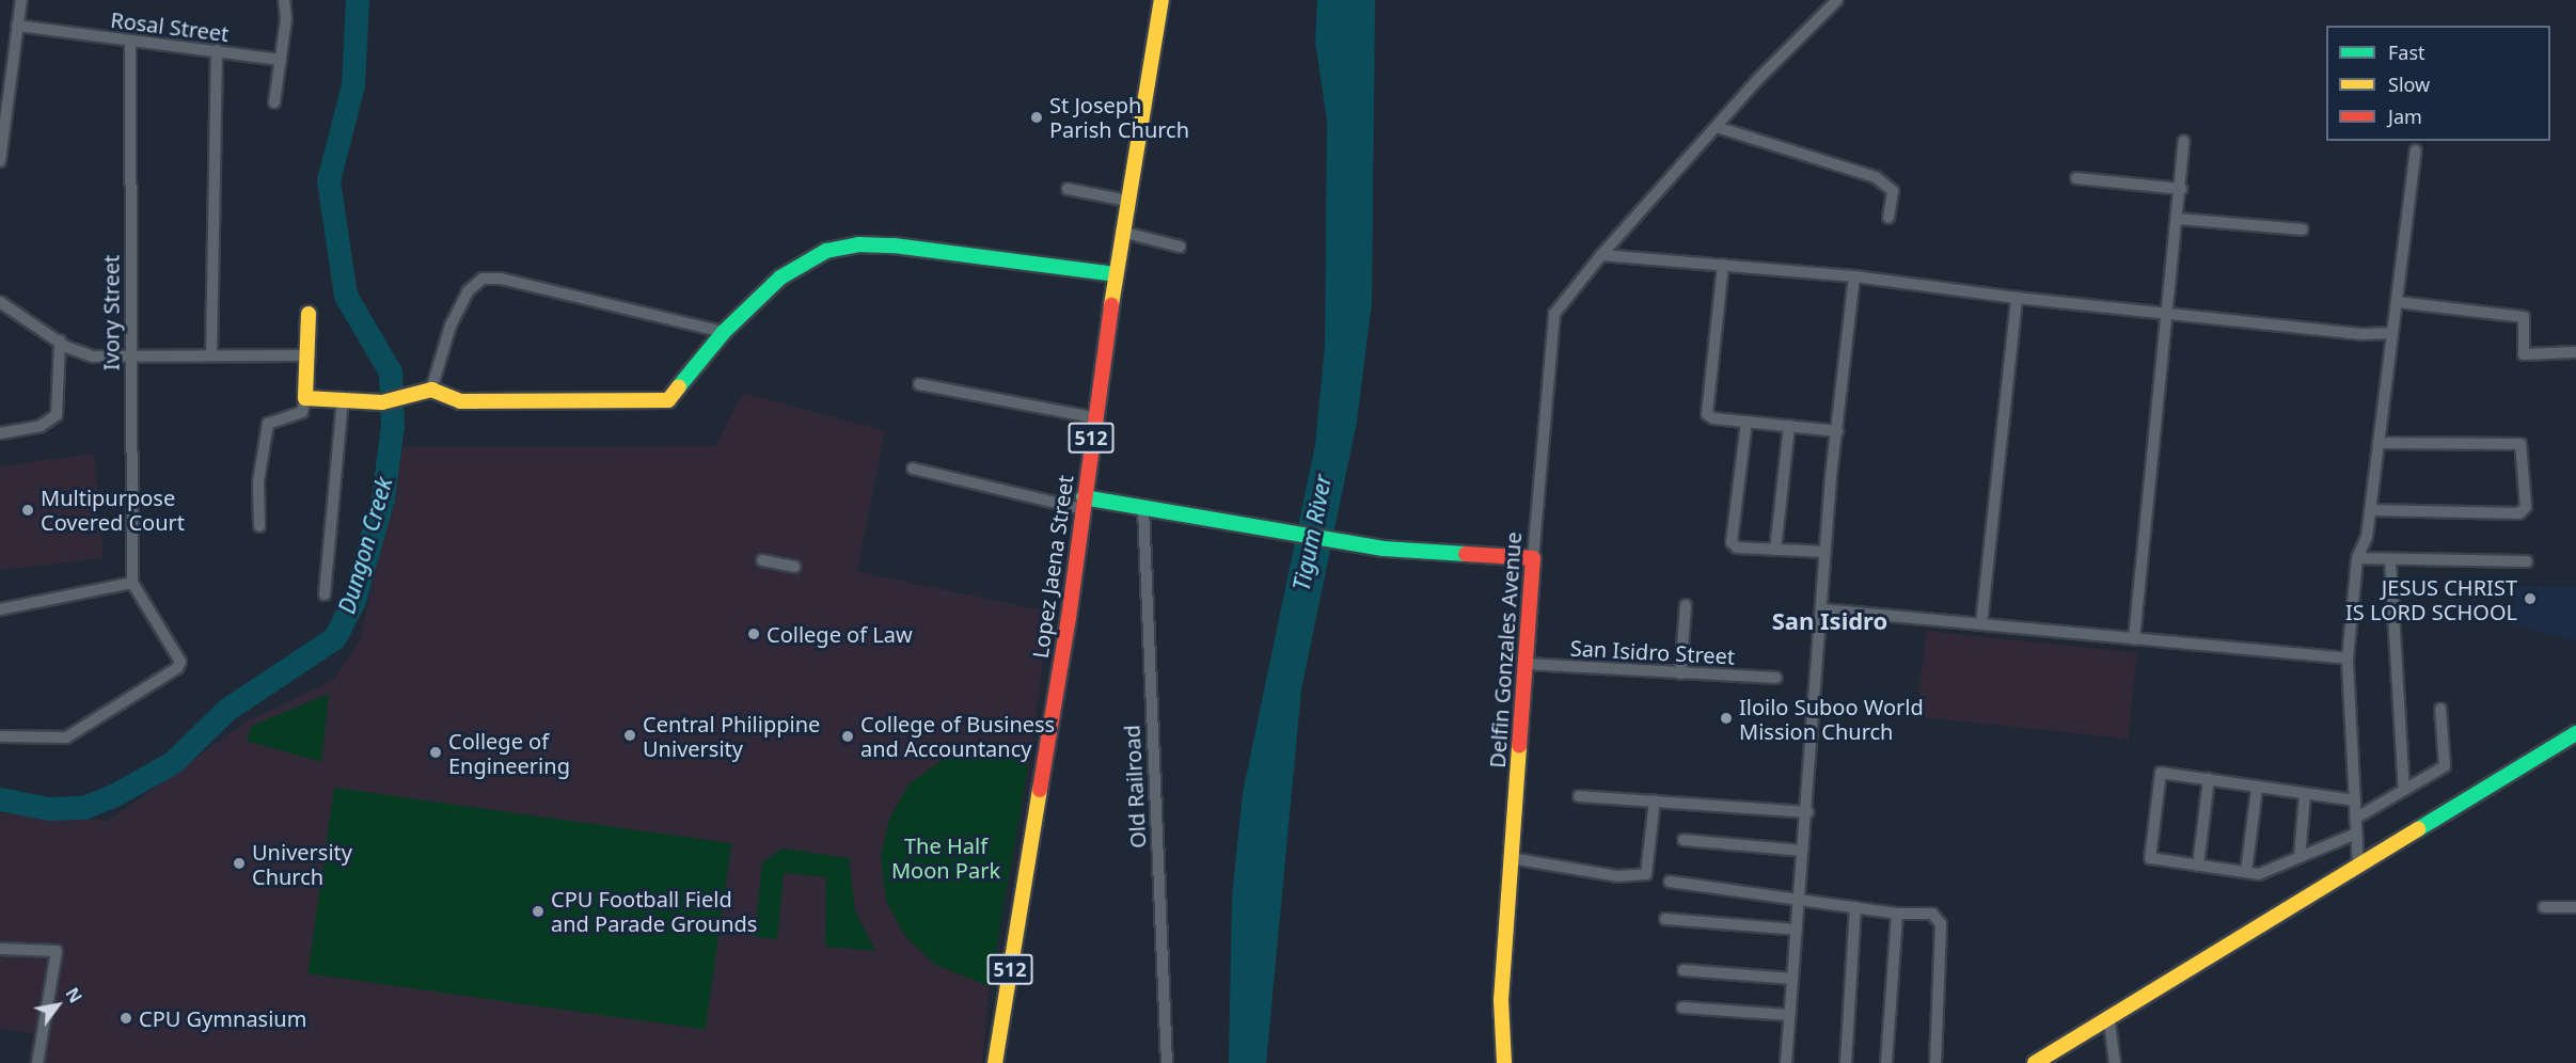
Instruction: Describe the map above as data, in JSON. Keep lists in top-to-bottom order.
{
  "streets": {
    "street": [
      "Rosal Street",
      "Ivory Street",
      "512",
      "Lopez Jaena Street",
      "Delfin Gonzales Avenue",
      "San Isidro Street",
      "Old Railroad"
    ]
  },
  "crossings": [
    ["Rosal Street", "Ivory Street"],
    ["Delfin Gonzales Avenue", "San Isidro Street"]
  ],
  "districts": ["San Isidro"],
  "water": ["Tigum River", "Dungon Creek"],
  "parks": ["The Half Moon Park"],
  "places": [
    "St Joseph Parish Church",
    "Multipurpose Covered Court",
    "JESUS CHRIST IS LORD SCHOOL",
    "College of Law",
    "Iloilo Suboo World Mission Church",
    "Central Philippine University",
    "College of Business and Accountancy",
    "College of Engineering",
    "University Church",
    "CPU Football Field and Parade Grounds",
    "CPU Gymnasium"
  ],
  "legend": ["Fast", "Slow", "Jam"],
  "north": "top right"
}
